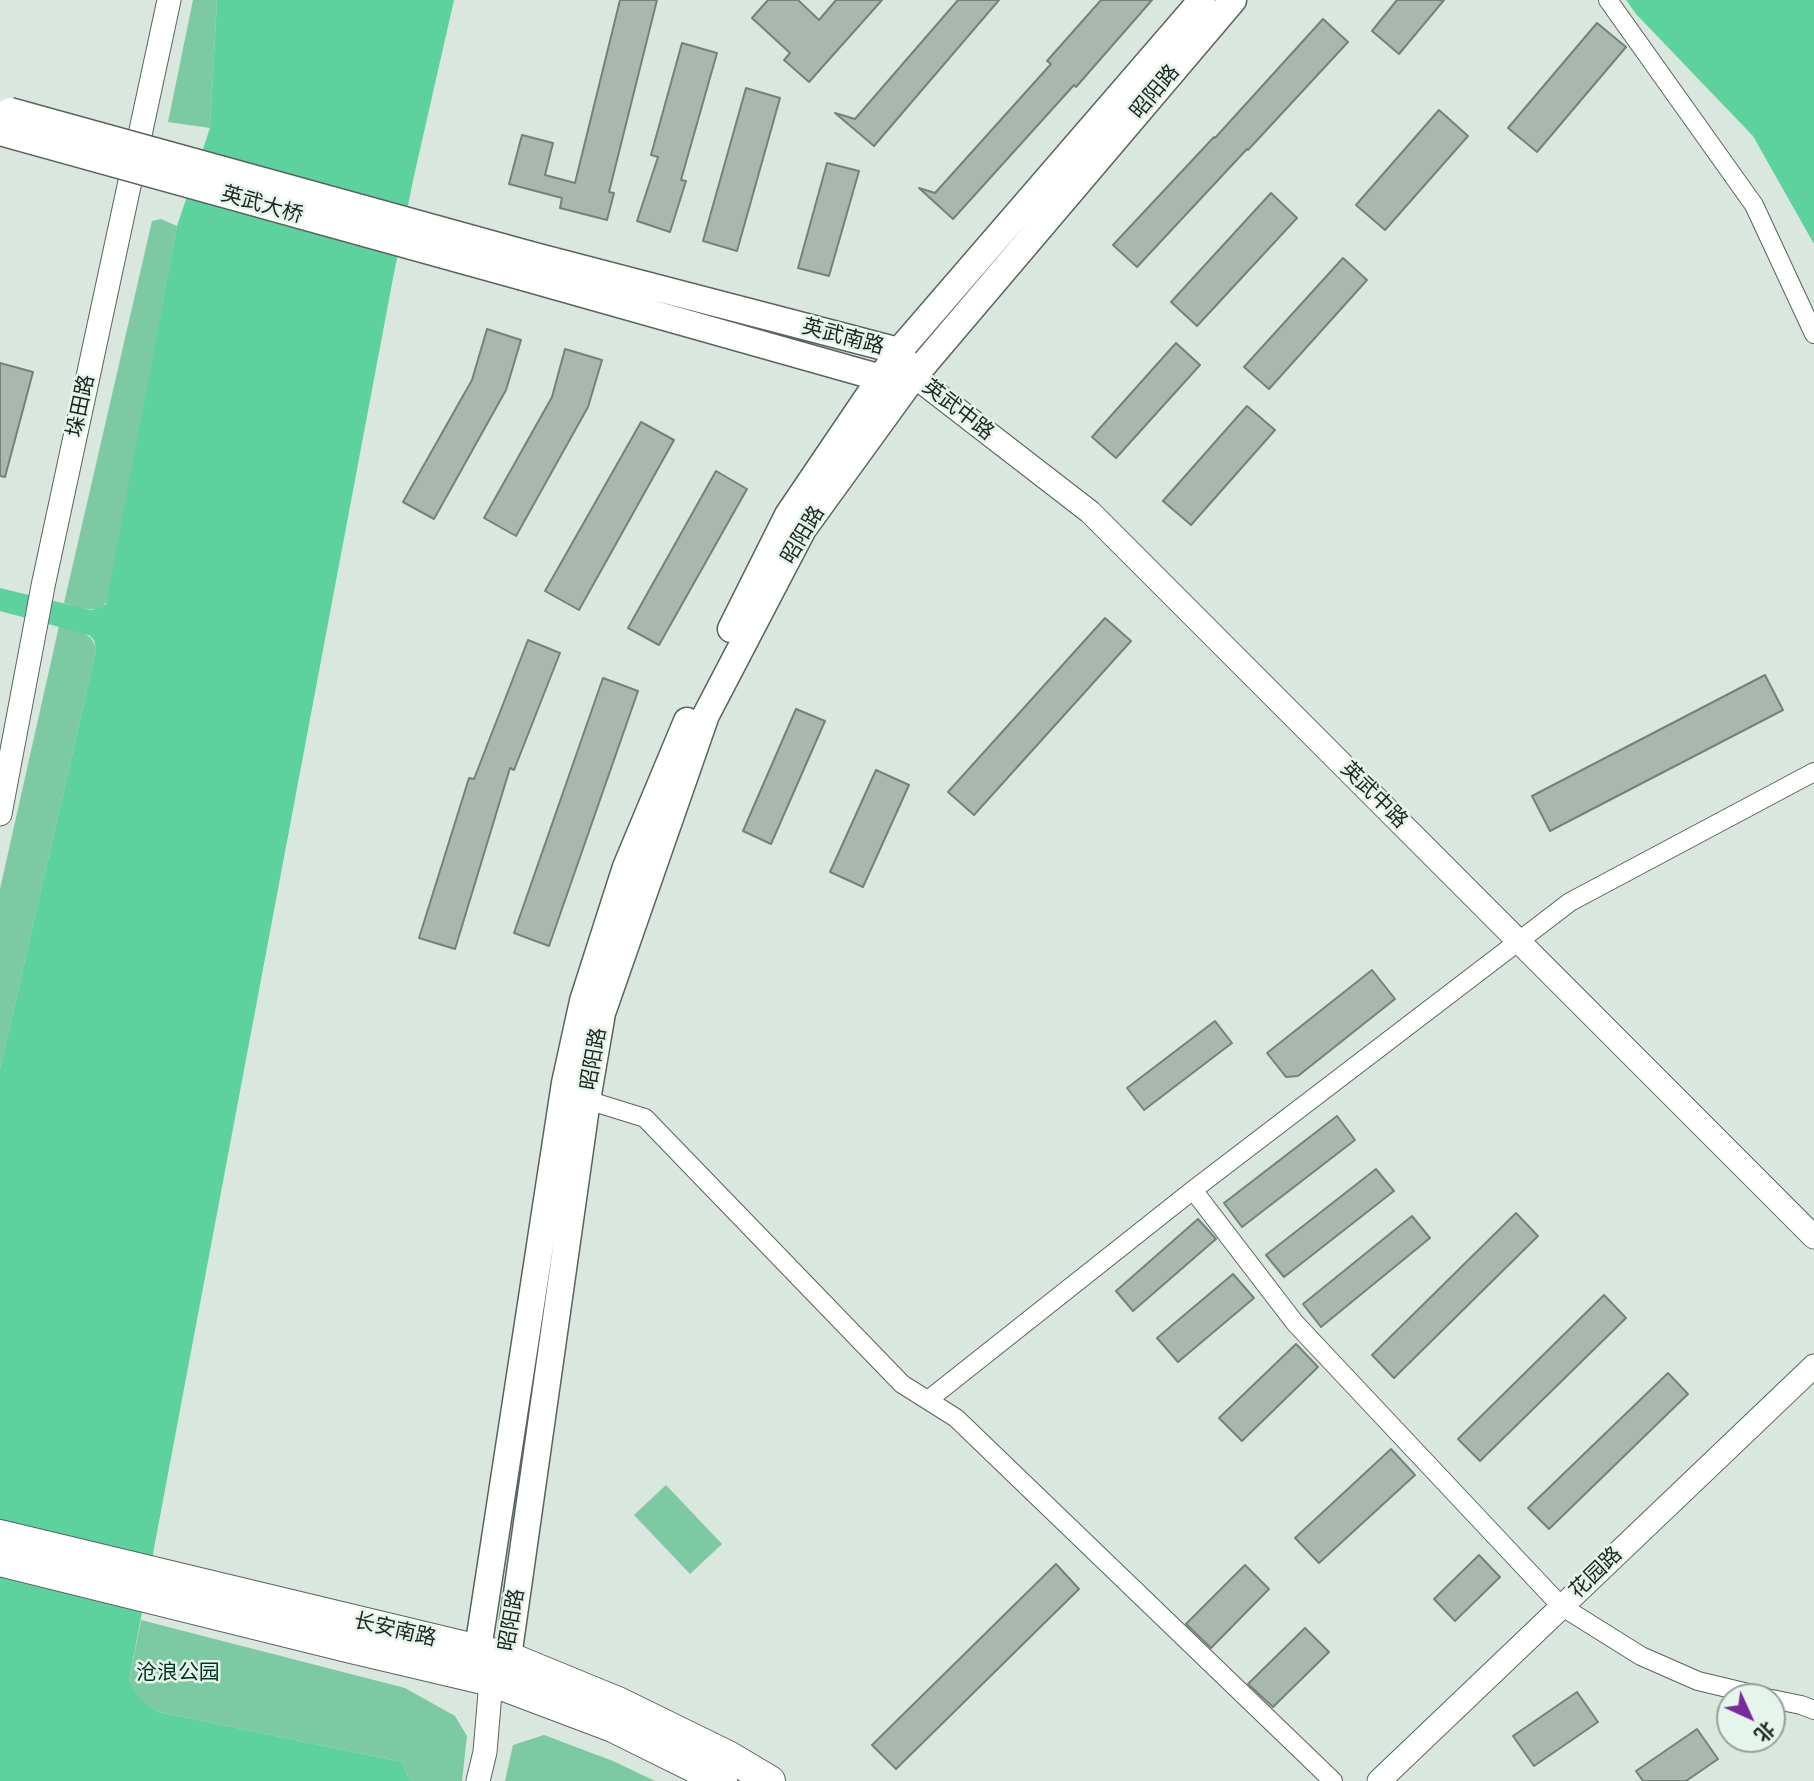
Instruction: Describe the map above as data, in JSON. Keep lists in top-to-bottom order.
{
  "streets": {
    "main road": [
      "昭阳路",
      "英武大桥",
      "英武南路",
      "长安南路"
    ],
    "street": ["垛田路", "英武中路", "花园路"]
  },
  "crossings": [
    ["昭阳路", "英武南路"],
    ["昭阳路", "英武中路"],
    ["昭阳路", "长安南路"],
    ["英武大桥", "英武南路"],
    ["英武南路", "英武中路"]
  ],
  "parks": ["沧浪公园"],
  "north": "bottom right"
}
